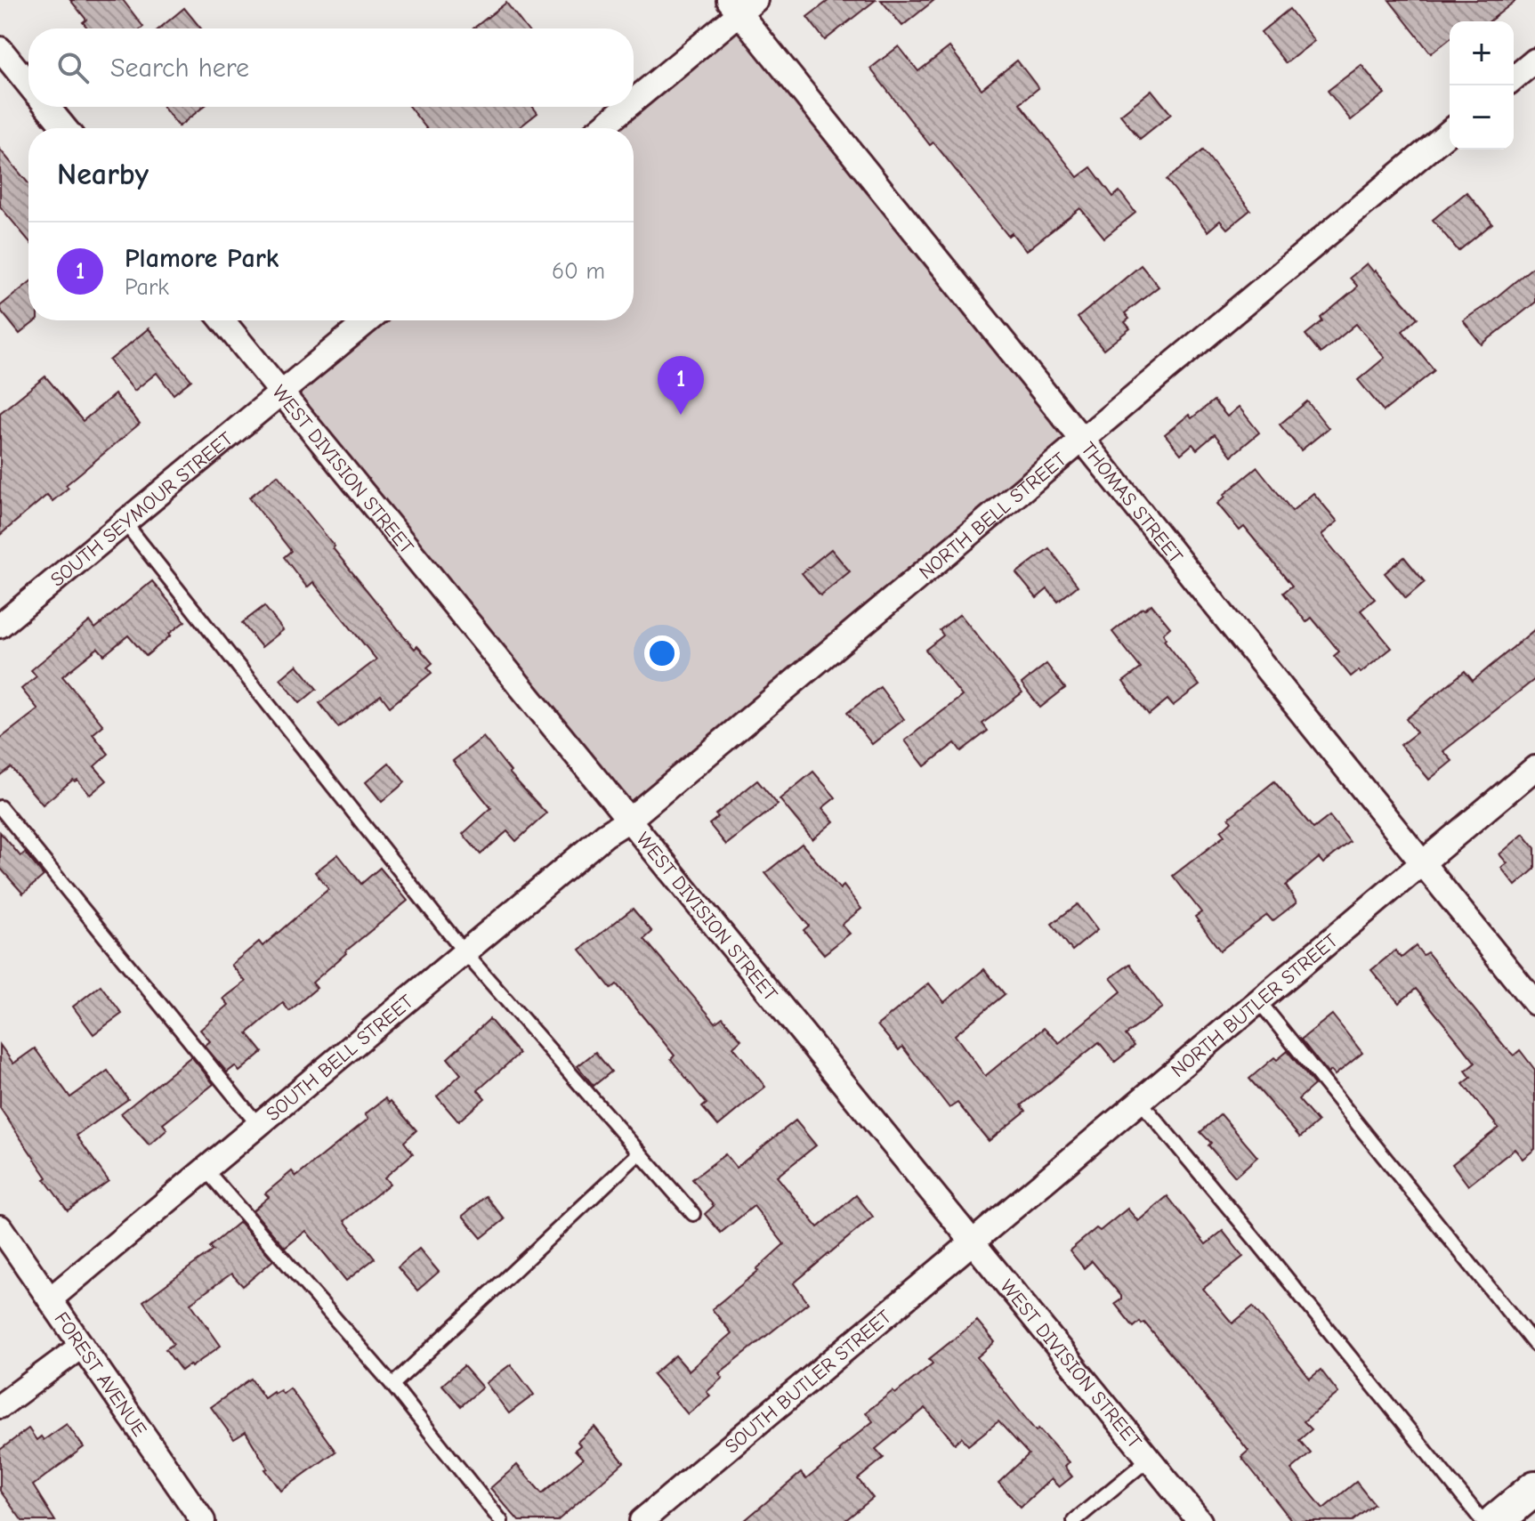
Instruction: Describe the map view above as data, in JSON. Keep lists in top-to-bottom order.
{
  "streets": {
    "street": [
      "WEST DIVISION STREET",
      "THOMAS STREET",
      "SOUTH SEYMOUR STREET",
      "NORTH BELL STREET",
      "NORTH BUTLER STREET",
      "SOUTH BELL STREET",
      "FOREST AVENUE",
      "SOUTH BUTLER STREET"
    ]
  },
  "crossings": [
    ["WEST DIVISION STREET", "SOUTH SEYMOUR STREET"],
    ["WEST DIVISION STREET", "NORTH BELL STREET"],
    ["WEST DIVISION STREET", "NORTH BUTLER STREET"],
    ["WEST DIVISION STREET", "SOUTH BELL STREET"],
    ["WEST DIVISION STREET", "SOUTH BUTLER STREET"],
    ["THOMAS STREET", "NORTH BELL STREET"],
    ["THOMAS STREET", "NORTH BUTLER STREET"],
    ["NORTH BELL STREET", "SOUTH BELL STREET"],
    ["NORTH BUTLER STREET", "SOUTH BUTLER STREET"],
    ["SOUTH BELL STREET", "FOREST AVENUE"]
  ],
  "page": {
    "map_buttons": ["+", "−"],
    "search": "Search here",
    "heading": "Nearby",
    "list": [
      {
        "mark": "1",
        "name": "Plamore Park",
        "note": "Park",
        "value": "60 m"
      }
    ],
    "pins": "1"
  }
}
